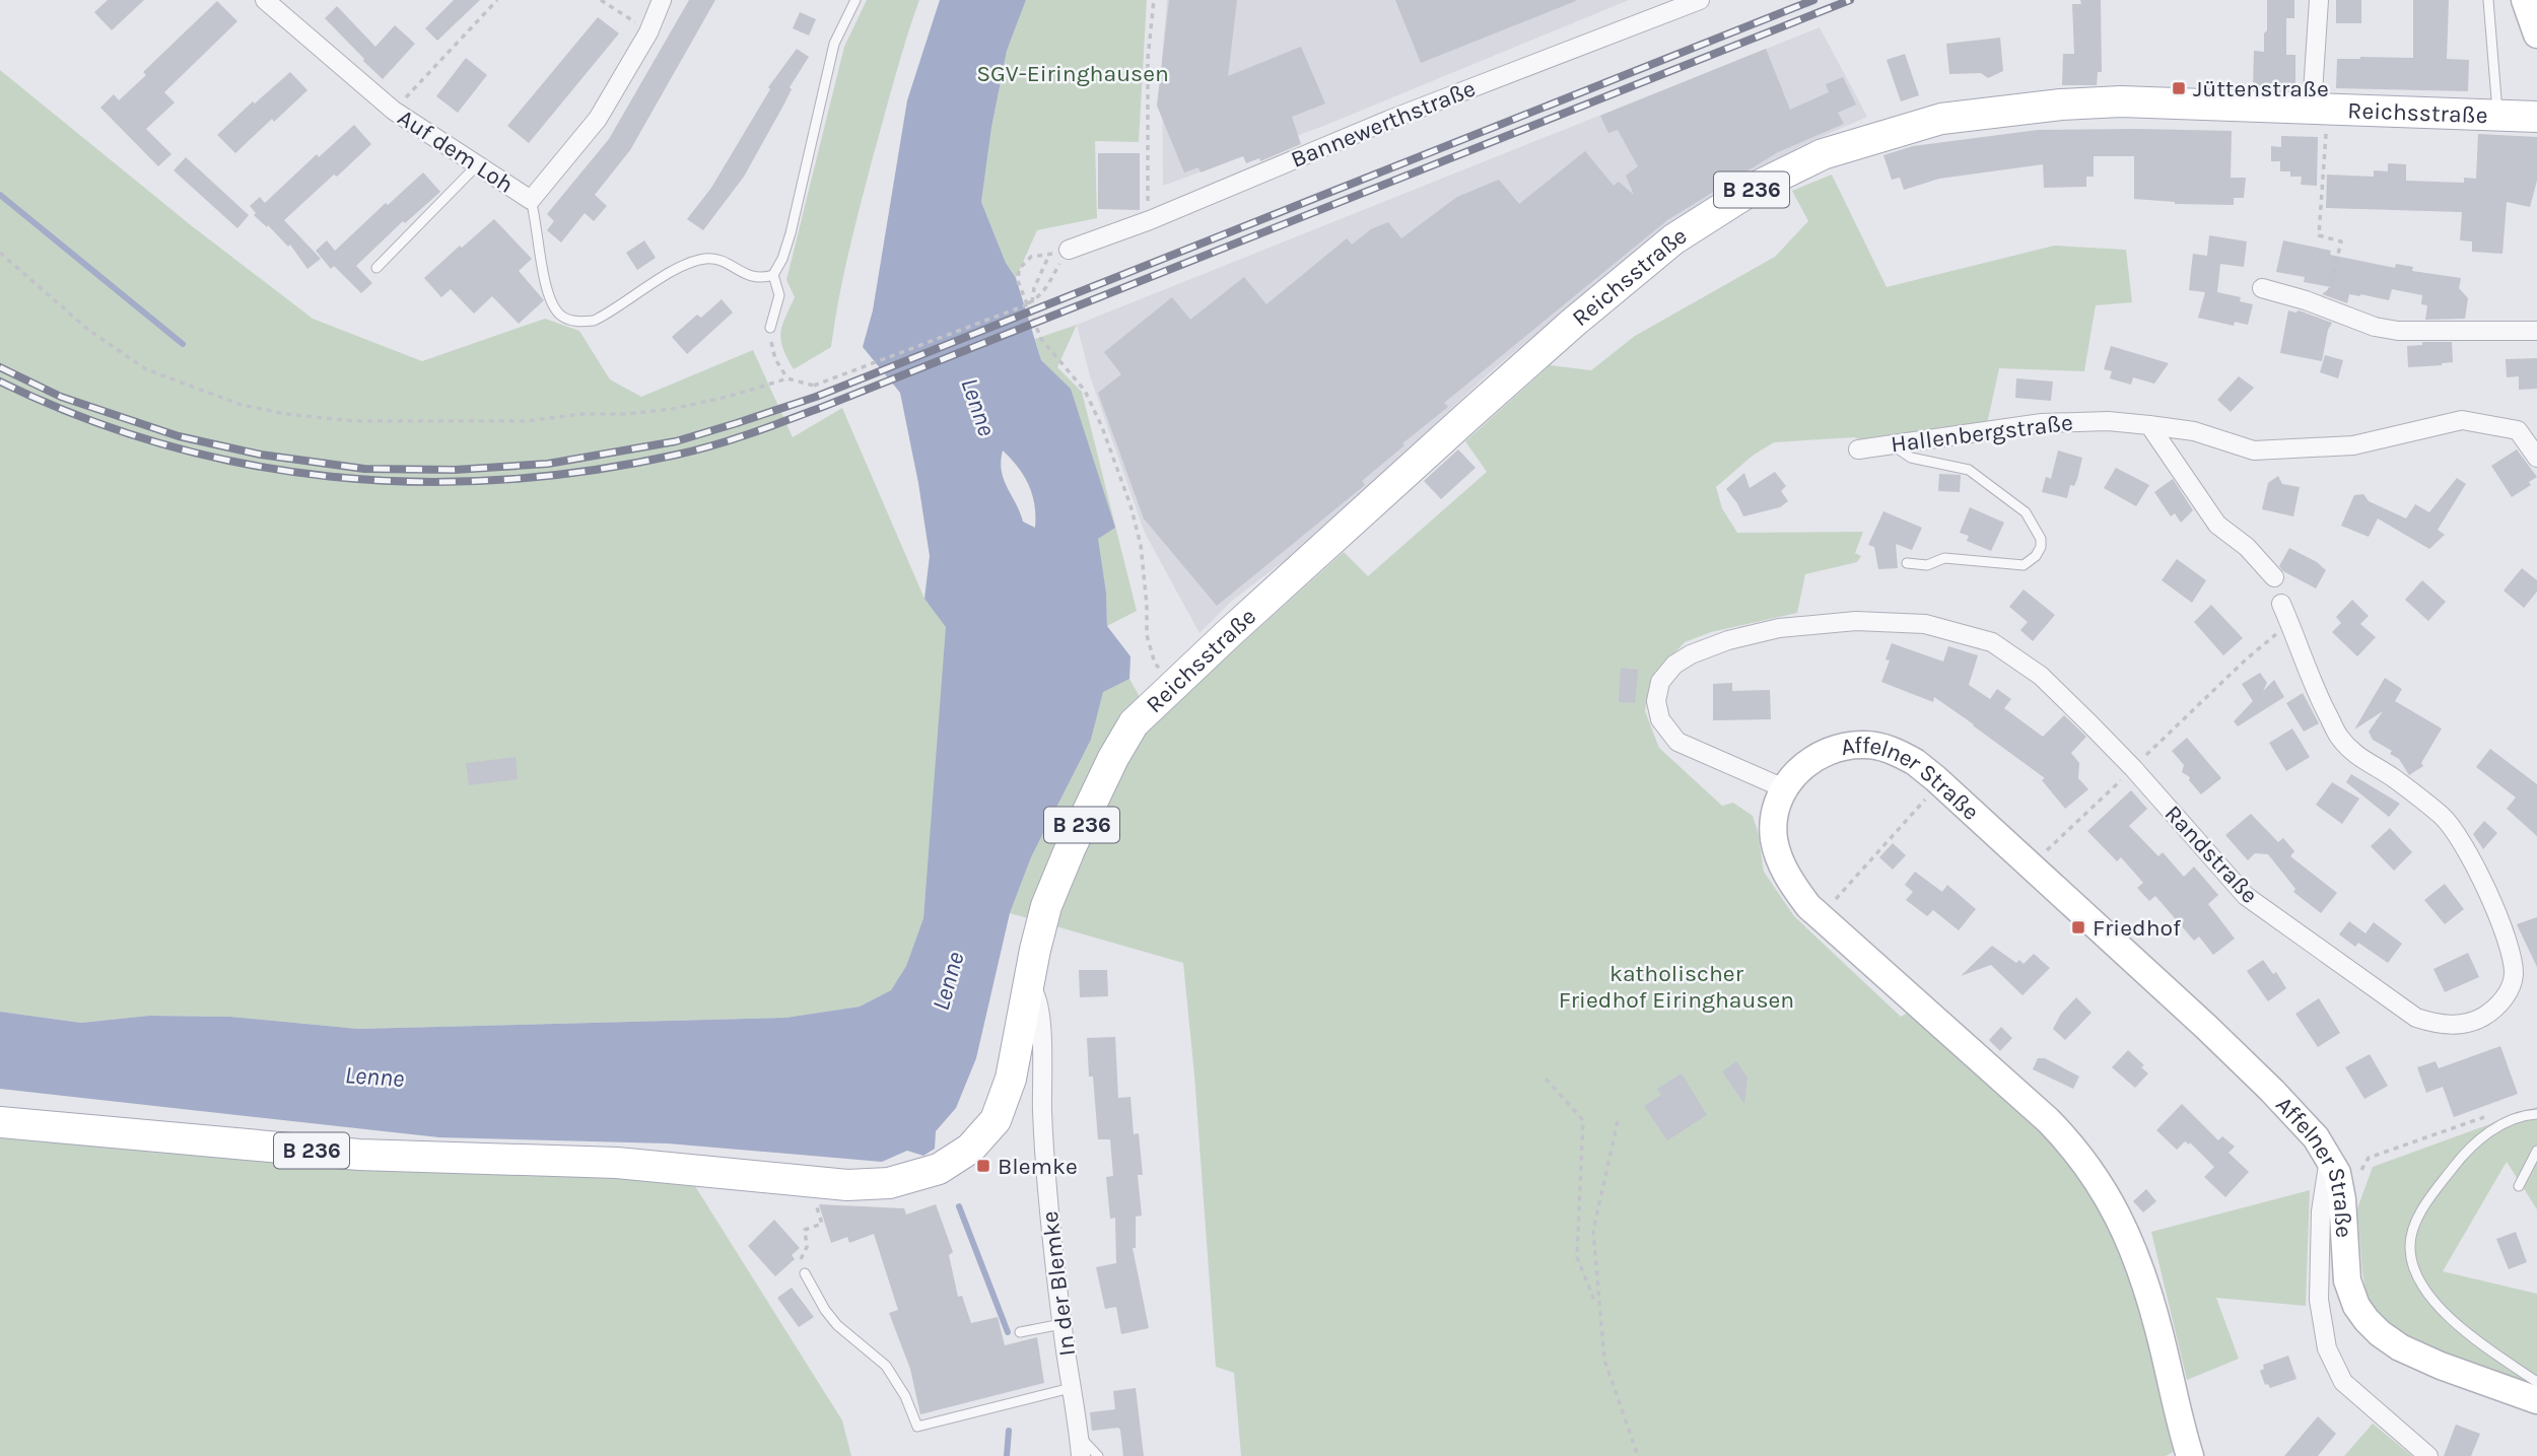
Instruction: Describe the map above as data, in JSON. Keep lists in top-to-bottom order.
{
  "streets": {
    "main road": ["Reichsstraße", "B 236", "Affelner Straße"],
    "street": [
      "Bannewerthstraße",
      "Auf dem Loh",
      "Hallenbergstraße",
      "Randstraße",
      "In der Blemke"
    ]
  },
  "crossings": [
    ["Reichsstraße", "B 236"],
    ["Reichsstraße", "In der Blemke"],
    ["B 236", "In der Blemke"],
    ["Affelner Straße", "Randstraße"]
  ],
  "water": ["Lenne"],
  "parks": ["SGV-Eiringhausen", "katholischer Friedhof Eiringhausen"],
  "places": {
    "transit": ["Jüttenstraße", "Friedhof", "Blemke"]
  }
}
